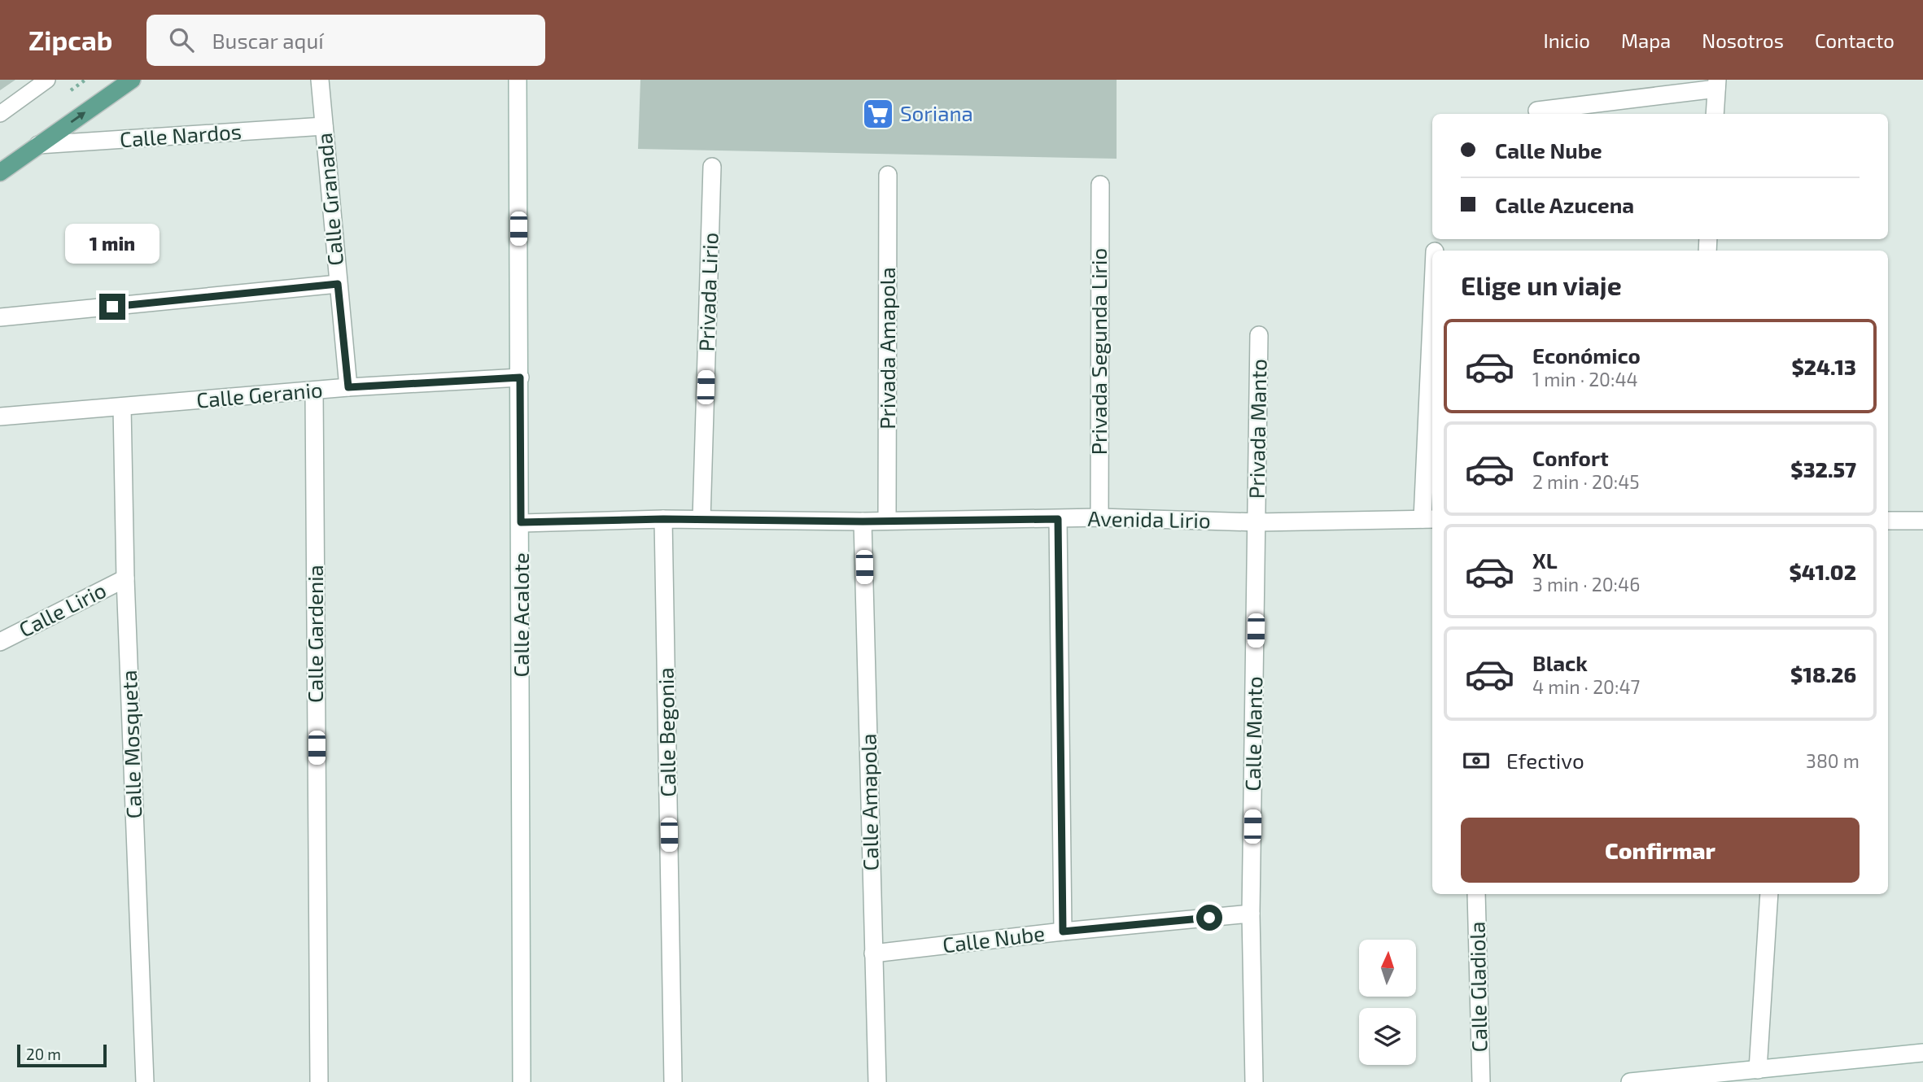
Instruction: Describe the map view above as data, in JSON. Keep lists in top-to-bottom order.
{
  "streets": {
    "street": [
      "Calle Nardos",
      "Calle Granada",
      "Privada Lirio",
      "Privada Amapola",
      "Privada Segunda Lirio",
      "Calle Geranio",
      "Privada Manto",
      "Avenida Lirio",
      "Calle Lirio",
      "Calle Acalote",
      "Calle Gardenia",
      "Calle Begonia",
      "Calle Manto",
      "Calle Mosqueta",
      "Calle Amapola",
      "Calle Nube",
      "Calle Gladiola"
    ]
  },
  "crossings": [
    ["Calle Nardos", "Calle Granada"],
    ["Calle Granada", "Calle Geranio"],
    ["Privada Lirio", "Avenida Lirio"],
    ["Privada Amapola", "Avenida Lirio"],
    ["Privada Segunda Lirio", "Avenida Lirio"],
    ["Calle Geranio", "Calle Acalote"],
    ["Calle Geranio", "Calle Gardenia"],
    ["Calle Geranio", "Calle Mosqueta"],
    ["Privada Manto", "Avenida Lirio"],
    ["Privada Manto", "Calle Manto"],
    ["Avenida Lirio", "Calle Acalote"],
    ["Avenida Lirio", "Calle Begonia"],
    ["Avenida Lirio", "Calle Manto"],
    ["Avenida Lirio", "Calle Amapola"],
    ["Calle Lirio", "Calle Mosqueta"],
    ["Calle Manto", "Calle Nube"],
    ["Calle Amapola", "Calle Nube"]
  ],
  "places": {
    "supermarket": ["Soriana"]
  },
  "scale_bar": "20 m",
  "north": "top",
  "page": {
    "header": "Zipcab",
    "search": "Buscar aquí",
    "nav": [
      "Inicio",
      "Mapa",
      "Nosotros",
      "Contacto"
    ],
    "banner": ["Calle Nube", "Calle Azucena"],
    "bubble": "1 min",
    "heading": "Elige un viaje",
    "list": [
      {
        "name": "Económico",
        "note": "1 min · 20:44",
        "value": "$24.13"
      },
      {
        "name": "Confort",
        "note": "2 min · 20:45",
        "value": "$32.57"
      },
      {
        "name": "XL",
        "note": "3 min · 20:46",
        "value": "$41.02"
      },
      {
        "name": "Black",
        "note": "4 min · 20:47",
        "value": "$18.26"
      }
    ],
    "pay": ["Efectivo", "380 m"],
    "buttons": "Confirmar",
    "scale": "20 m"
  }
}
